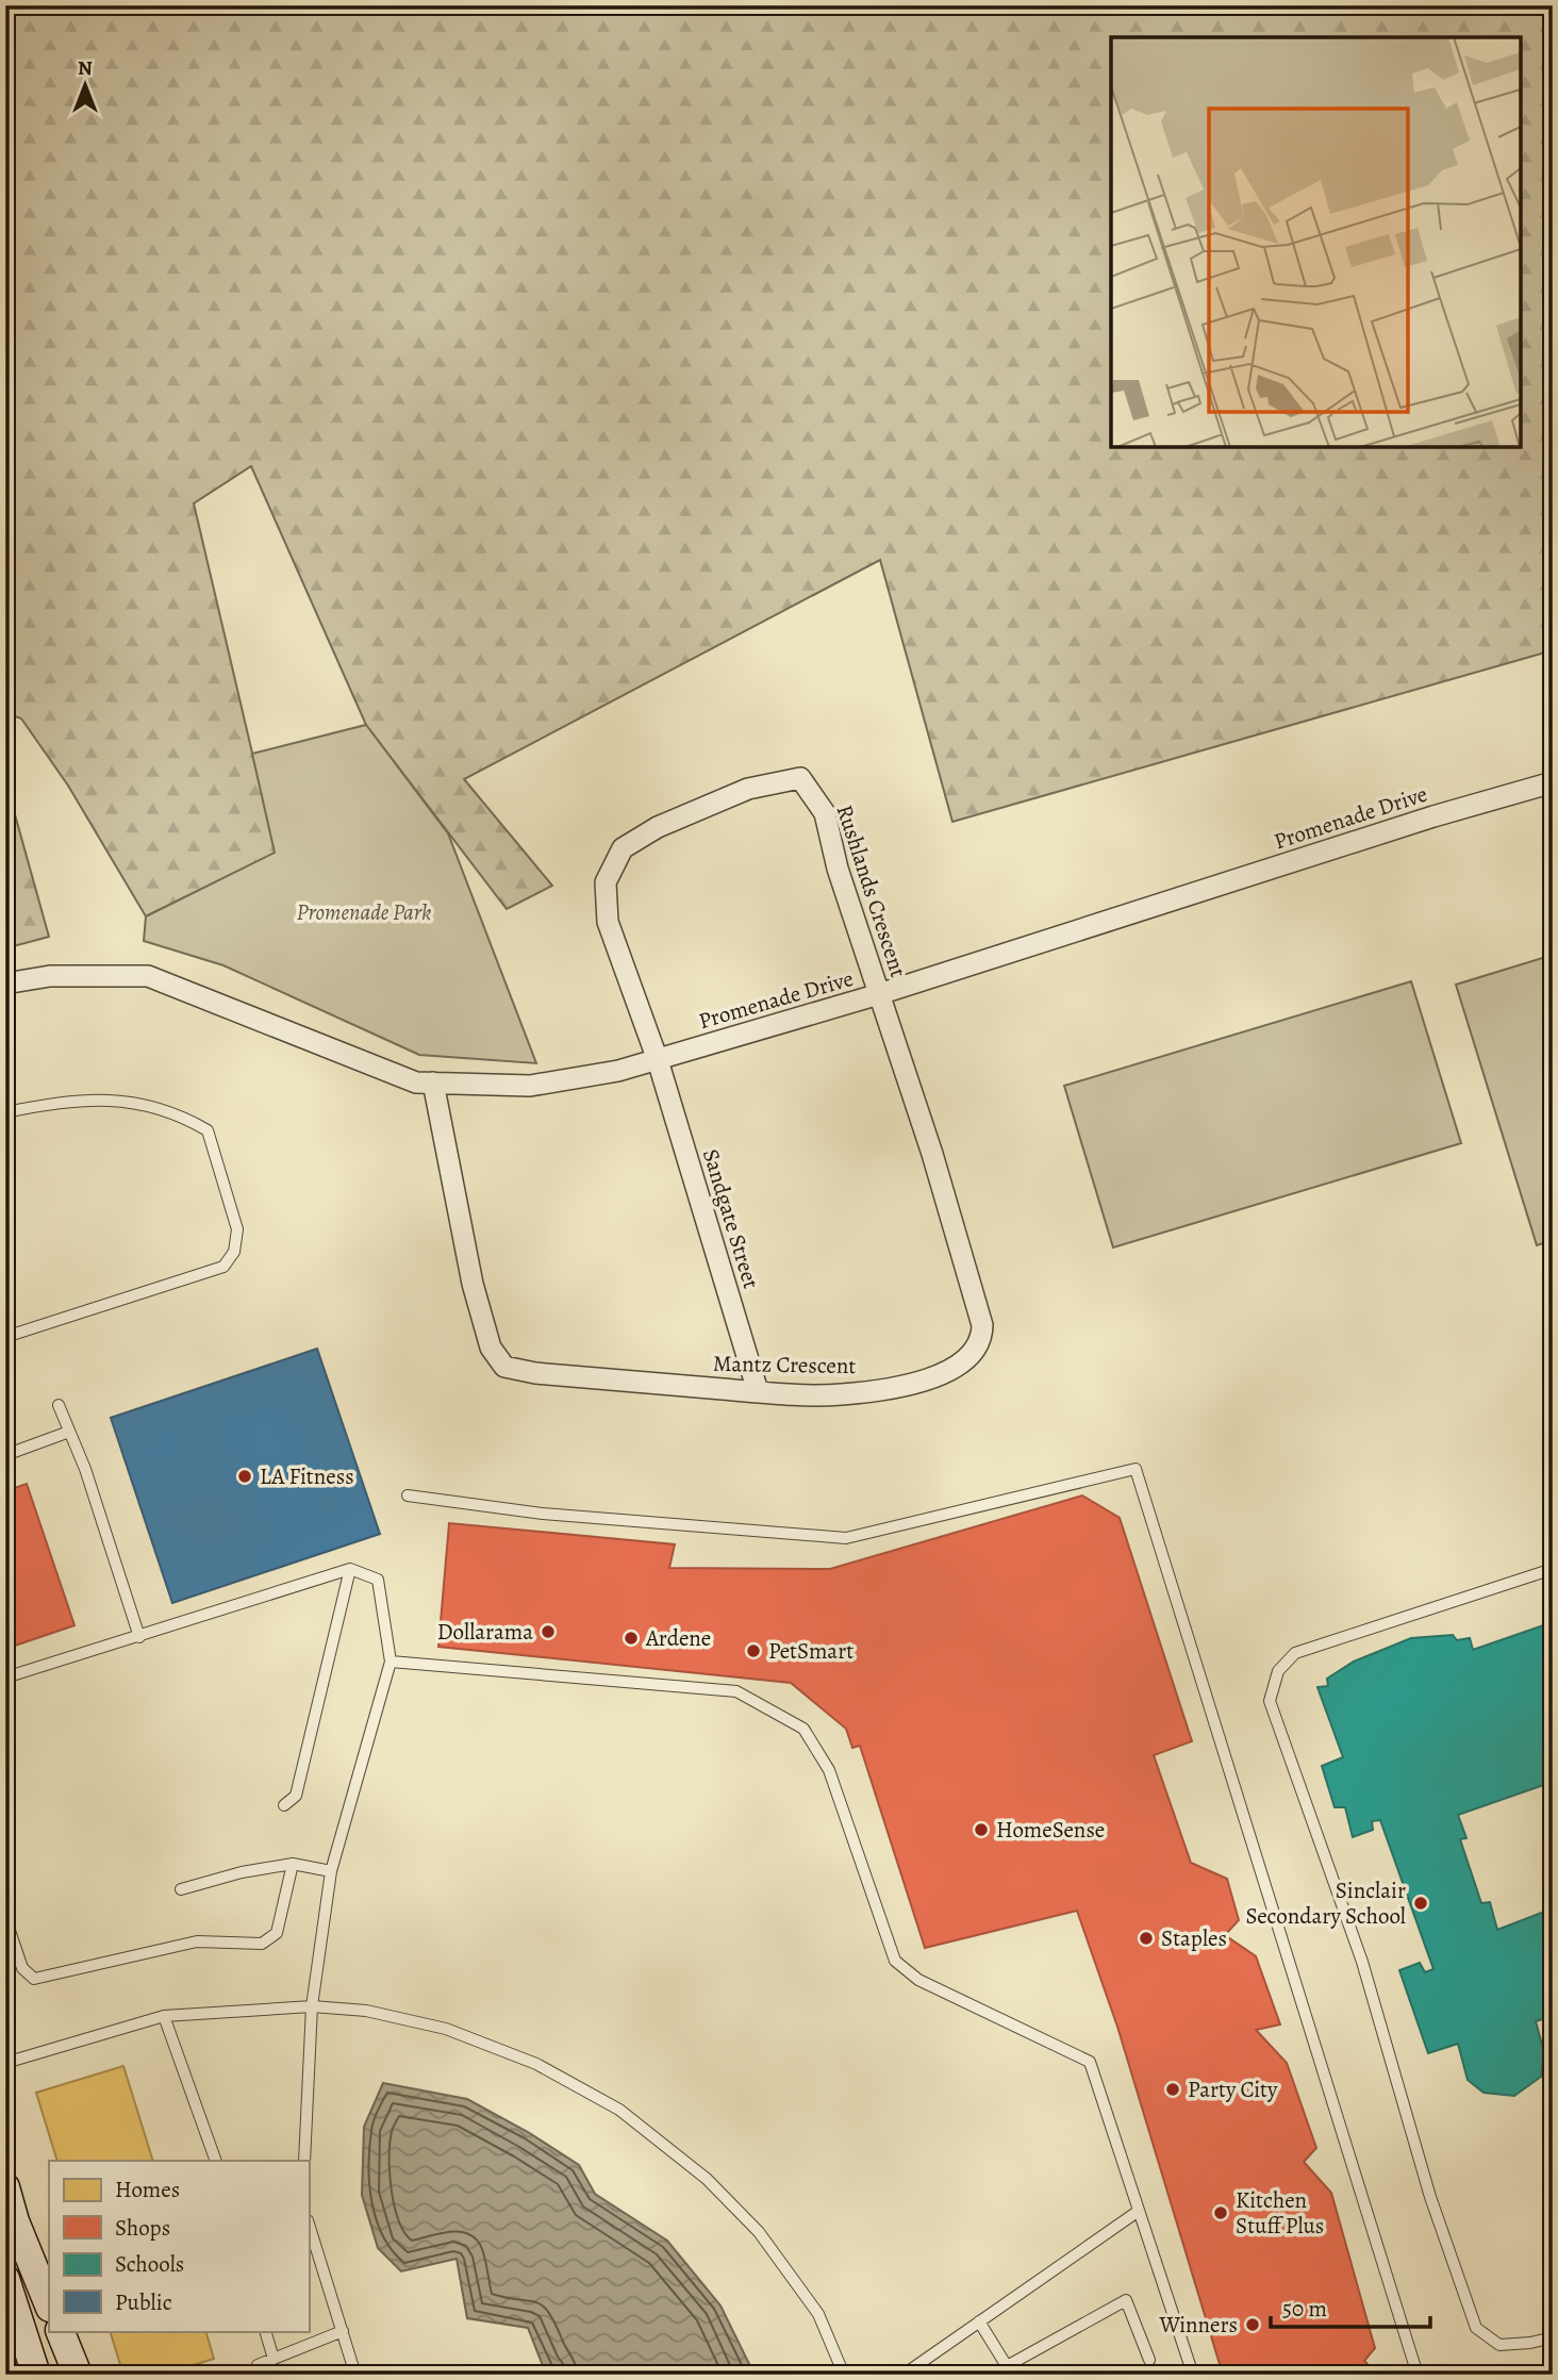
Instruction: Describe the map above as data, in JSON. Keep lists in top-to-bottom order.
{
  "streets": {
    "street": [
      "Promenade Drive",
      "Rushlands Crescent",
      "Sandgate Street",
      "Mantz Crescent"
    ]
  },
  "crossings": [
    ["Promenade Drive", "Rushlands Crescent"],
    ["Promenade Drive", "Sandgate Street"],
    ["Promenade Drive", "Mantz Crescent"],
    ["Rushlands Crescent", "Sandgate Street"],
    ["Rushlands Crescent", "Mantz Crescent"],
    ["Sandgate Street", "Mantz Crescent"]
  ],
  "parks": ["Promenade Park"],
  "places": [
    "LA Fitness",
    "Dollarama",
    "Ardene",
    "PetSmart",
    "HomeSense",
    "Sinclair Secondary School",
    "Staples",
    "Party City",
    "Kitchen Stuff Plus",
    "Winners"
  ],
  "legend": [
    "Homes",
    "Shops",
    "Schools",
    "Public"
  ],
  "scale_bar": "50 m",
  "north": "top"
}
